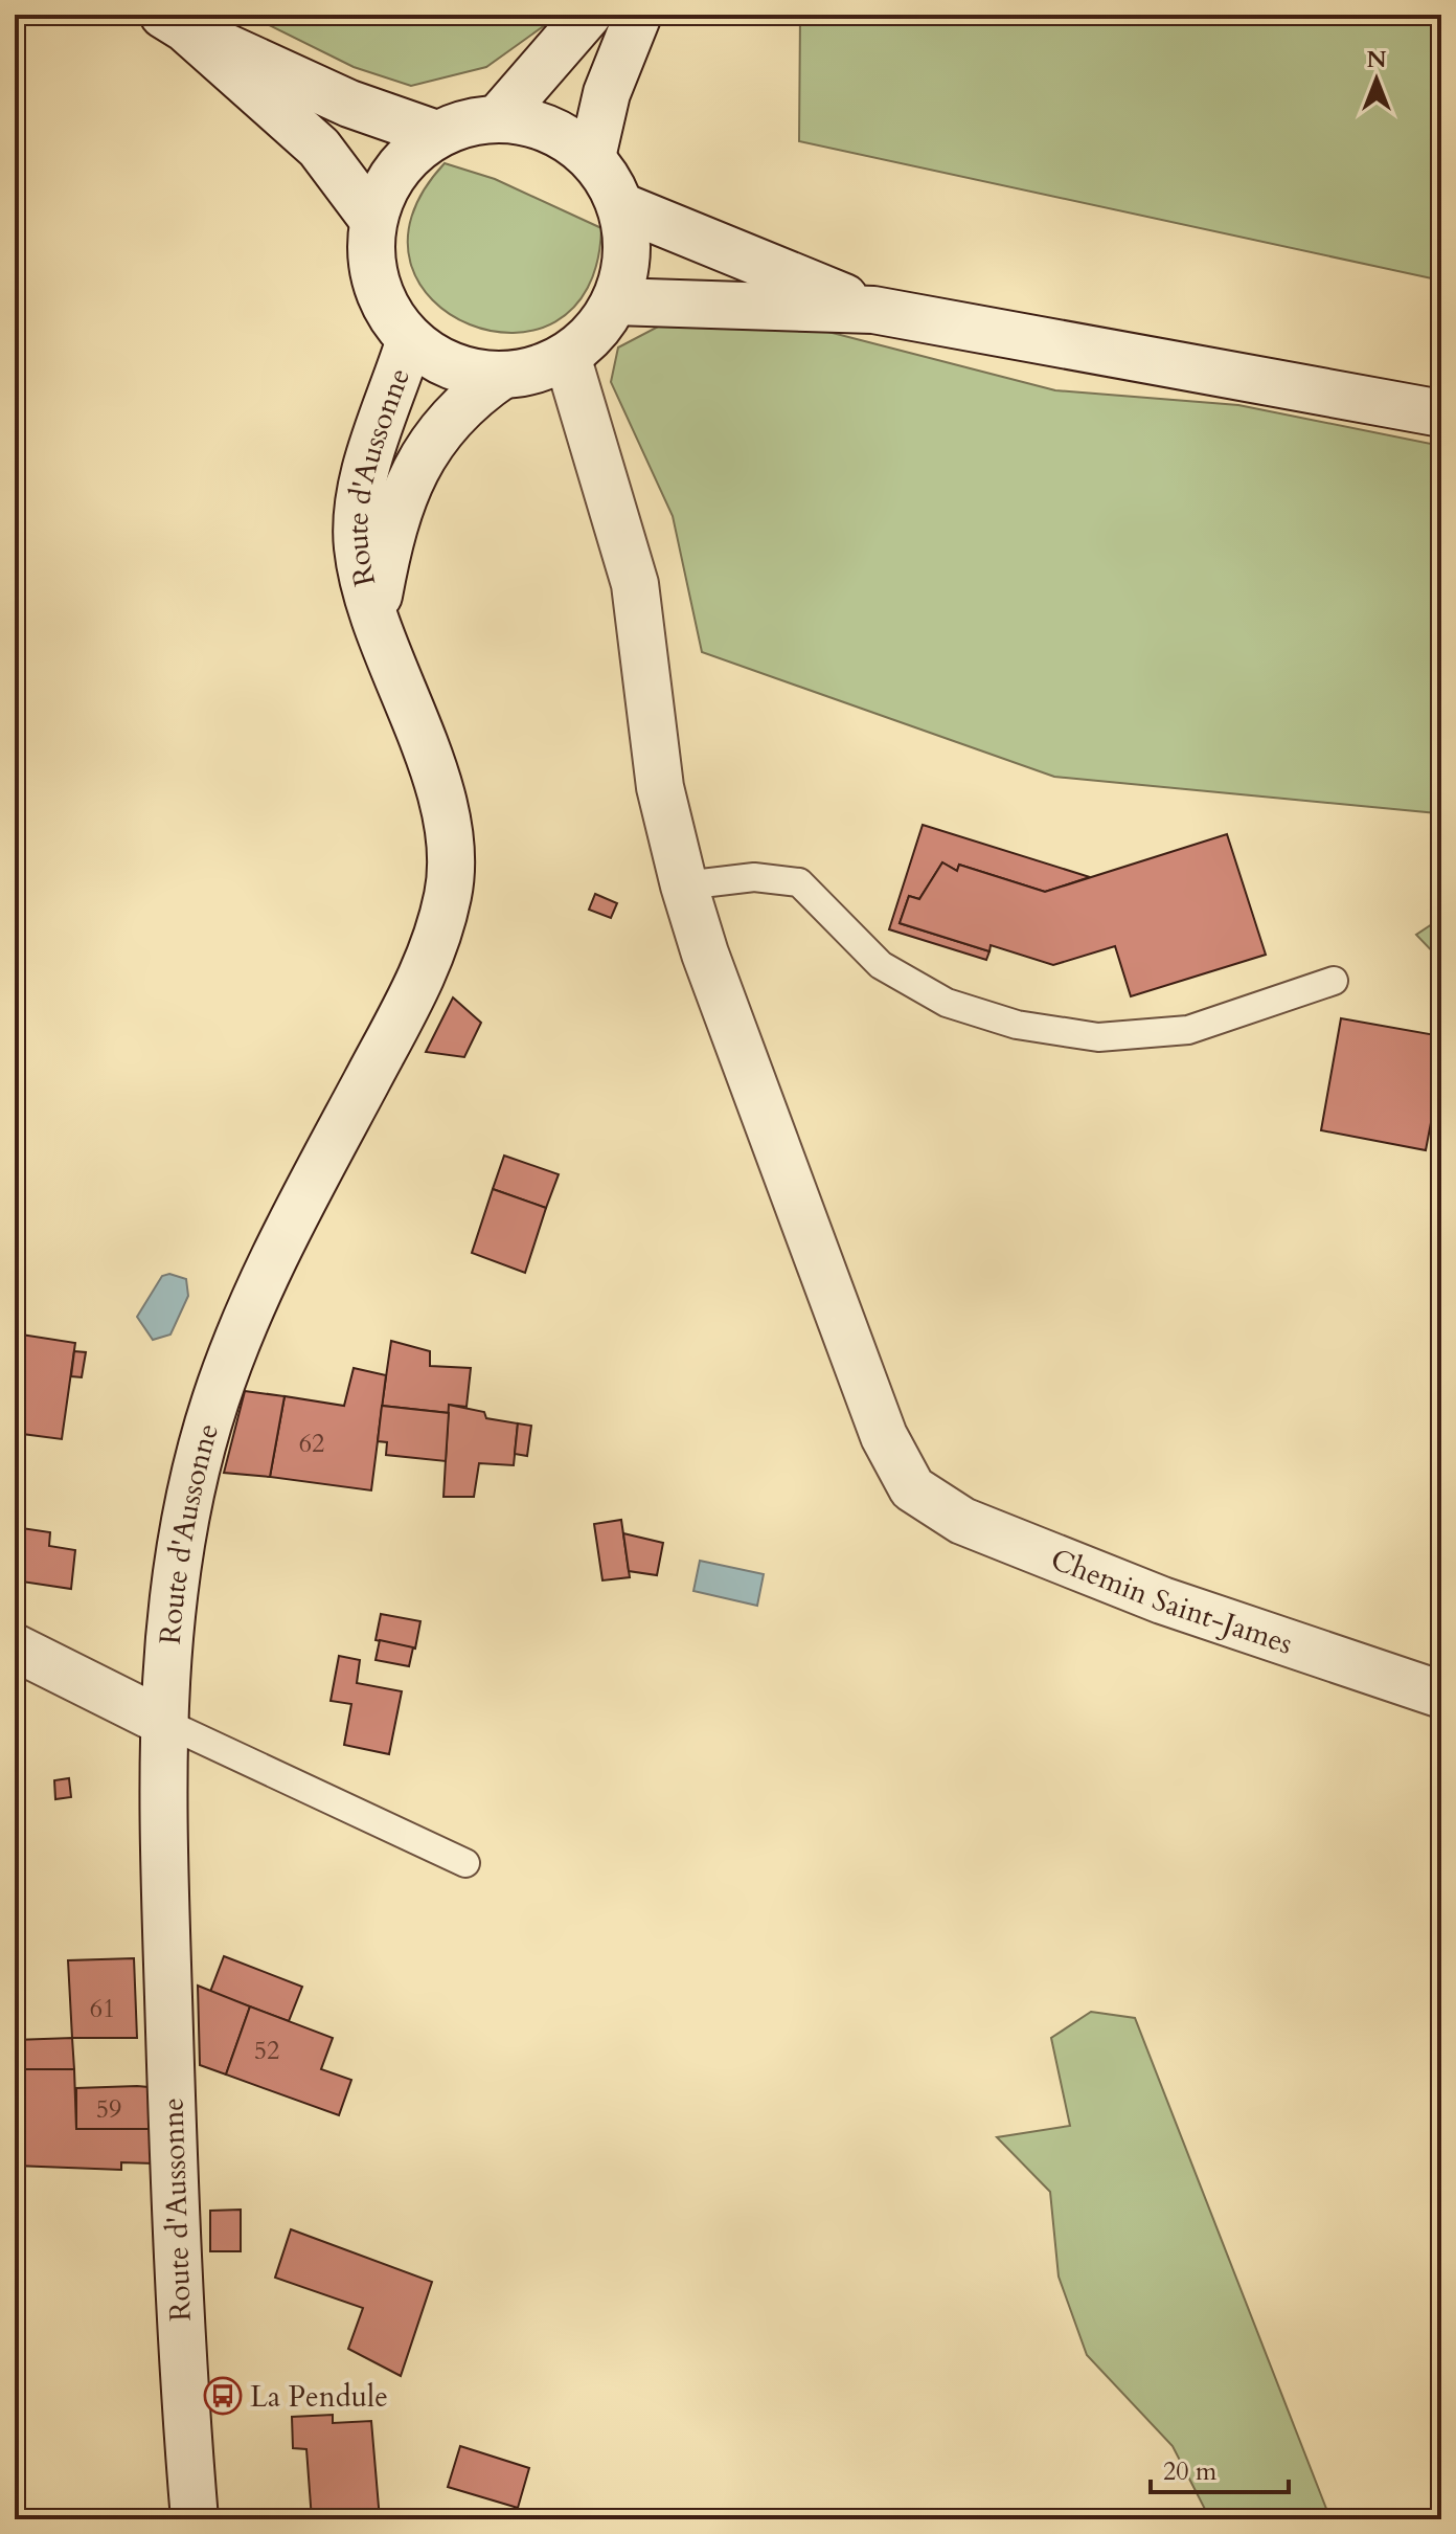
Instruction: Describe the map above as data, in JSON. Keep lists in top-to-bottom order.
{
  "streets": {
    "main road": ["Route d'Aussonne", "Chemin Saint-James"]
  },
  "places": {
    "bus stop": ["La Pendule"]
  },
  "house_numbers": [
    "62",
    "61",
    "52",
    "59"
  ],
  "scale_bar": "20 m",
  "north": "top"
}
